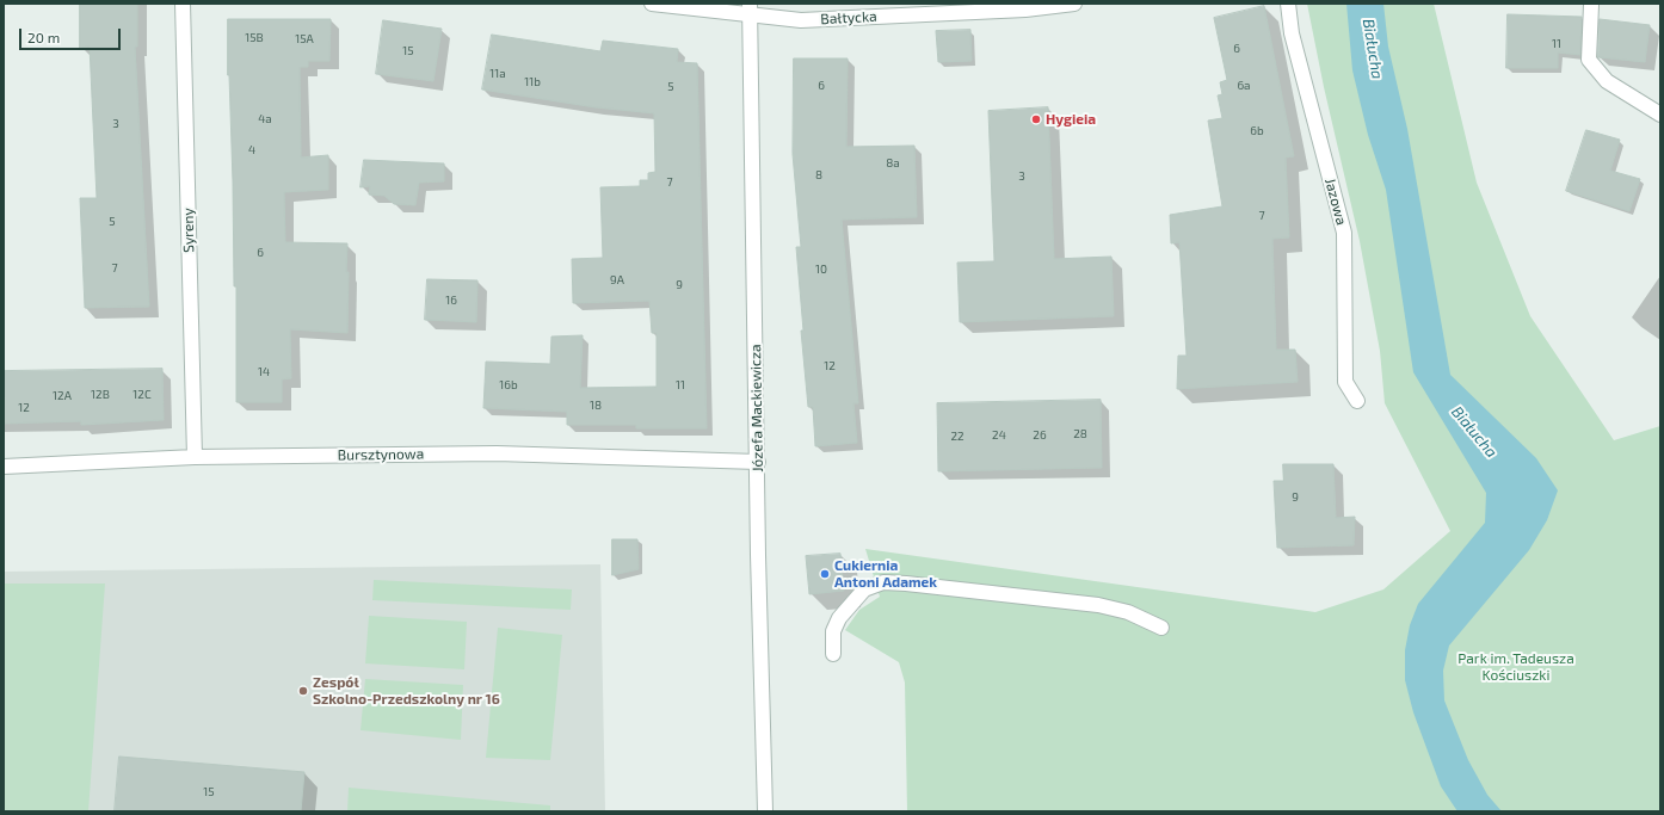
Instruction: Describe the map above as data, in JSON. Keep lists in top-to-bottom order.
{
  "streets": {
    "street": [
      "Bałtycka",
      "Jazowa",
      "Syreny",
      "Józefa Mackiewicza",
      "Bursztynowa"
    ]
  },
  "crossings": [
    ["Bałtycka", "Józefa Mackiewicza"],
    ["Syreny", "Bursztynowa"],
    ["Józefa Mackiewicza", "Bursztynowa"]
  ],
  "water": ["Białucha"],
  "parks": ["Park im. Tadeusza Kościuszki"],
  "places": ["Hygieia", "Cukiernia Antoni Adamek", "Zespół Szkolno-Przedszkolny nr 16"],
  "house_numbers": [
    "15B",
    "15A",
    "11",
    "6",
    "15",
    "11a",
    "11b",
    "6",
    "6a",
    "5",
    "4a",
    "3",
    "6b",
    "4",
    "8a",
    "8",
    "3",
    "7",
    "7",
    "5",
    "6",
    "7",
    "10",
    "9A",
    "9",
    "16",
    "12",
    "14",
    "16b",
    "11",
    "12B",
    "12C",
    "12A",
    "18",
    "12",
    "28",
    "24",
    "26",
    "22",
    "9",
    "15"
  ],
  "scale_bar": "20 m"
}
